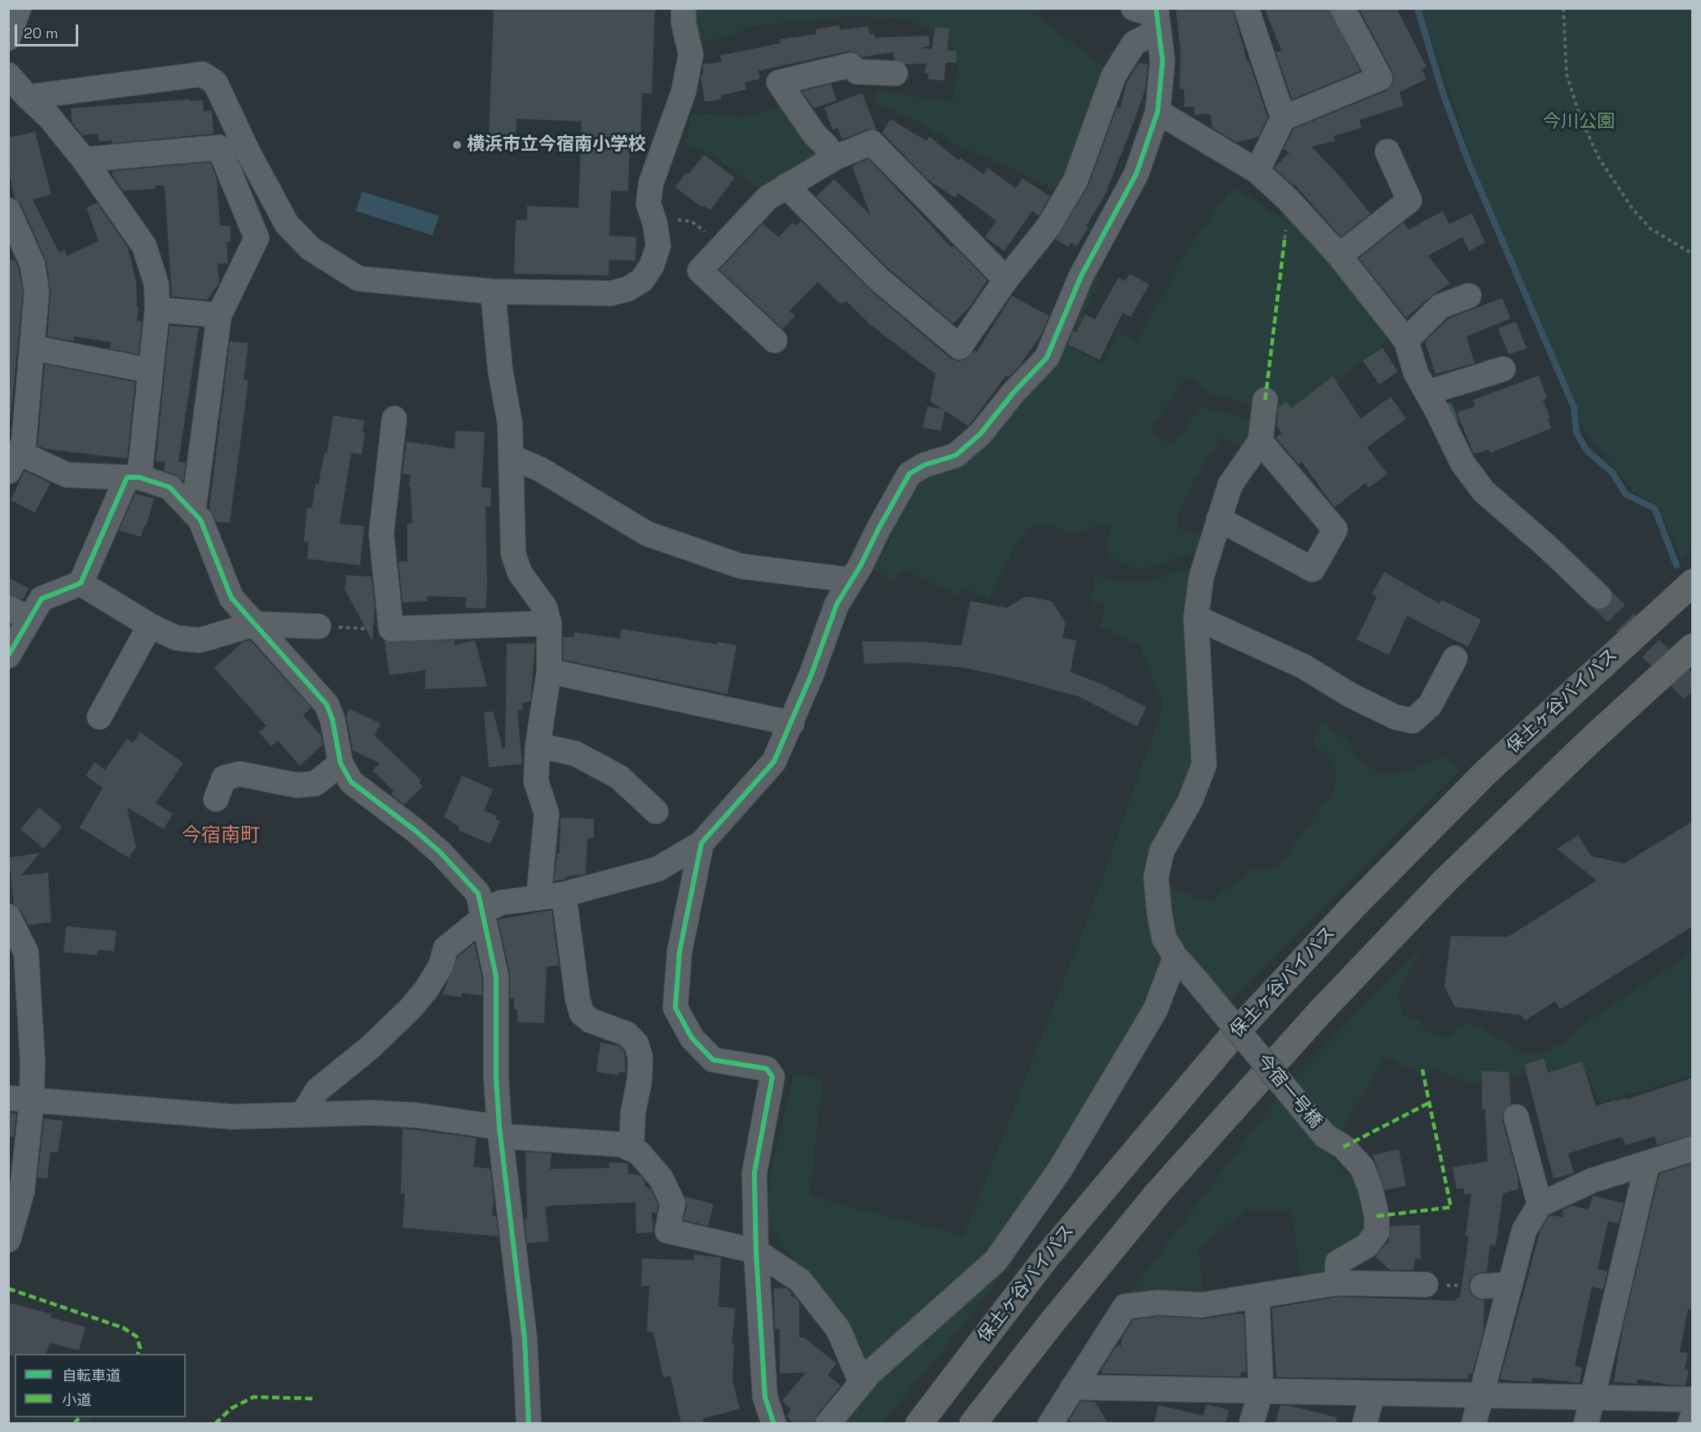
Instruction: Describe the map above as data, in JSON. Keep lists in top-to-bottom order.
{
  "streets": {
    "highway": ["保土ヶ谷バイパス"],
    "street": ["今宿一号橋"]
  },
  "districts": ["今宿南町"],
  "parks": ["今川公園"],
  "places": ["横浜市立今宿南小学校"],
  "legend": ["自転車道", "小道"],
  "scale_bar": "20 m"
}
